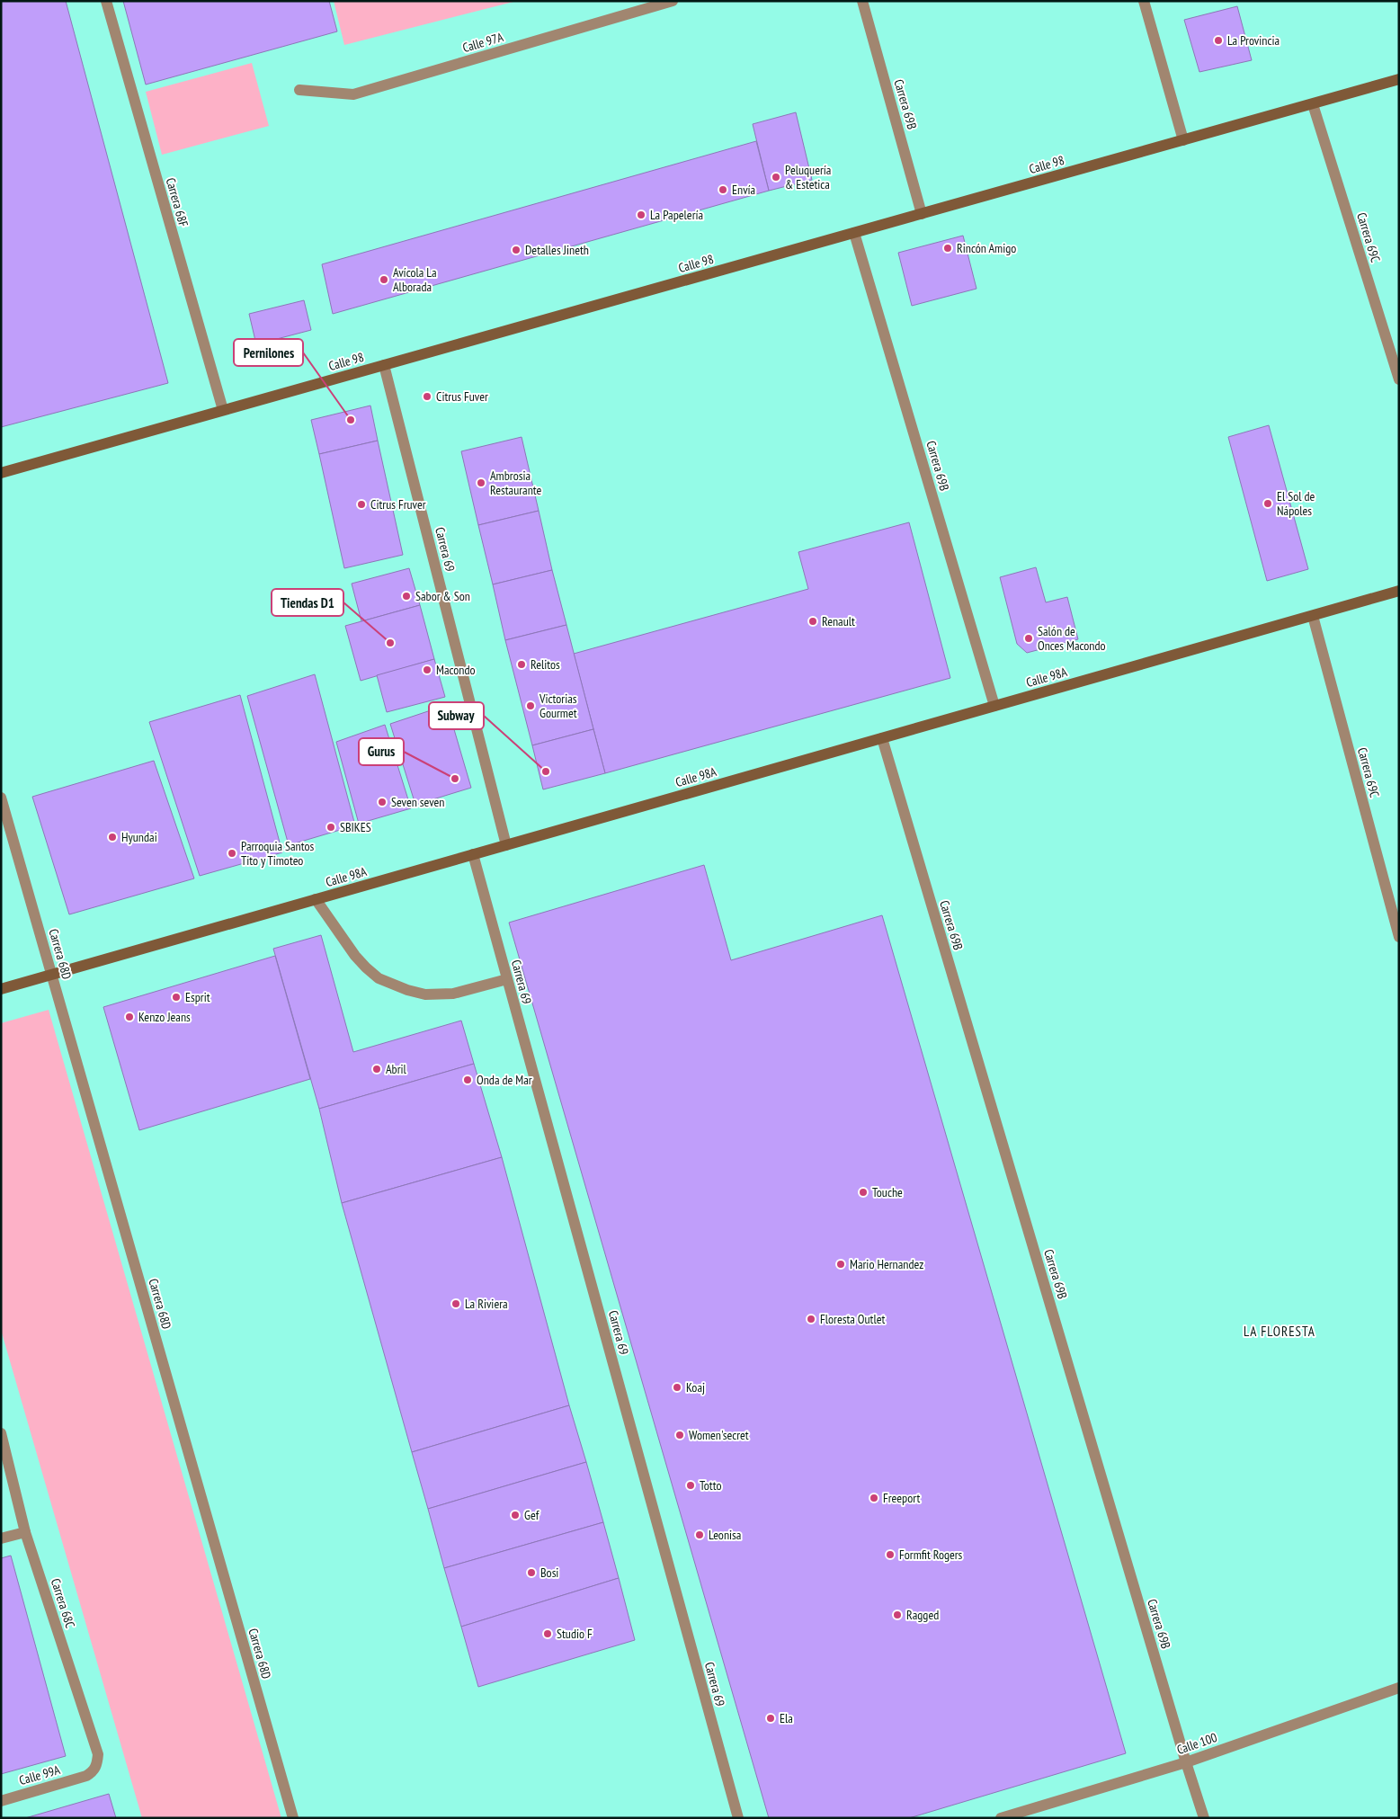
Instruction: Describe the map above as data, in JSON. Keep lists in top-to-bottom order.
{
  "streets": {
    "street": [
      "Calle 97A",
      "Carrera 69B",
      "Calle 98",
      "Carrera 68F",
      "Carrera 69C",
      "Carrera 69",
      "Calle 98A",
      "Carrera 68D",
      "Carrera 68C",
      "Calle 100",
      "Calle 99A"
    ]
  },
  "crossings": [
    ["Carrera 69B", "Calle 98"],
    ["Carrera 69B", "Calle 98A"],
    ["Carrera 69B", "Calle 100"],
    ["Calle 98", "Carrera 68F"],
    ["Calle 98", "Carrera 69C"],
    ["Calle 98", "Carrera 69"],
    ["Carrera 69C", "Calle 98A"],
    ["Carrera 69", "Calle 98A"],
    ["Calle 98A", "Carrera 68D"],
    ["Carrera 68C", "Calle 99A"]
  ],
  "districts": ["LA FLORESTA"],
  "places": [
    "La Provincia",
    "Peluquería & Estetica",
    "Envía",
    "La Papelería",
    "Rincón Amigo",
    "Detalles Jineth",
    "Avícola La Alborada",
    "Citrus Fuver",
    "Pernilones",
    "Ambrosia Restaurante",
    "El Sol de Nápoles",
    "Citrus Fruver",
    "Sabor & Son",
    "Renault",
    "Salón de Onces Macondo",
    "Tiendas D1",
    "Relitos",
    "Macondo",
    "Victorias Gourmet",
    "Subway",
    "Gurus",
    "Seven seven",
    "SBIKES",
    "Hyundai",
    "Parroquia Santos Tito y Timoteo",
    "Esprit",
    "Kenzo Jeans",
    "Abril",
    "Onda de Mar",
    "Touche",
    "Mario Hernandez",
    "La Riviera",
    "Floresta Outlet",
    "Koaj",
    "Women'secret",
    "Totto",
    "Freeport",
    "Gef",
    "Leonisa",
    "Formfit Rogers",
    "Bosi",
    "Ragged",
    "Studio F",
    "Ela"
  ]
}
